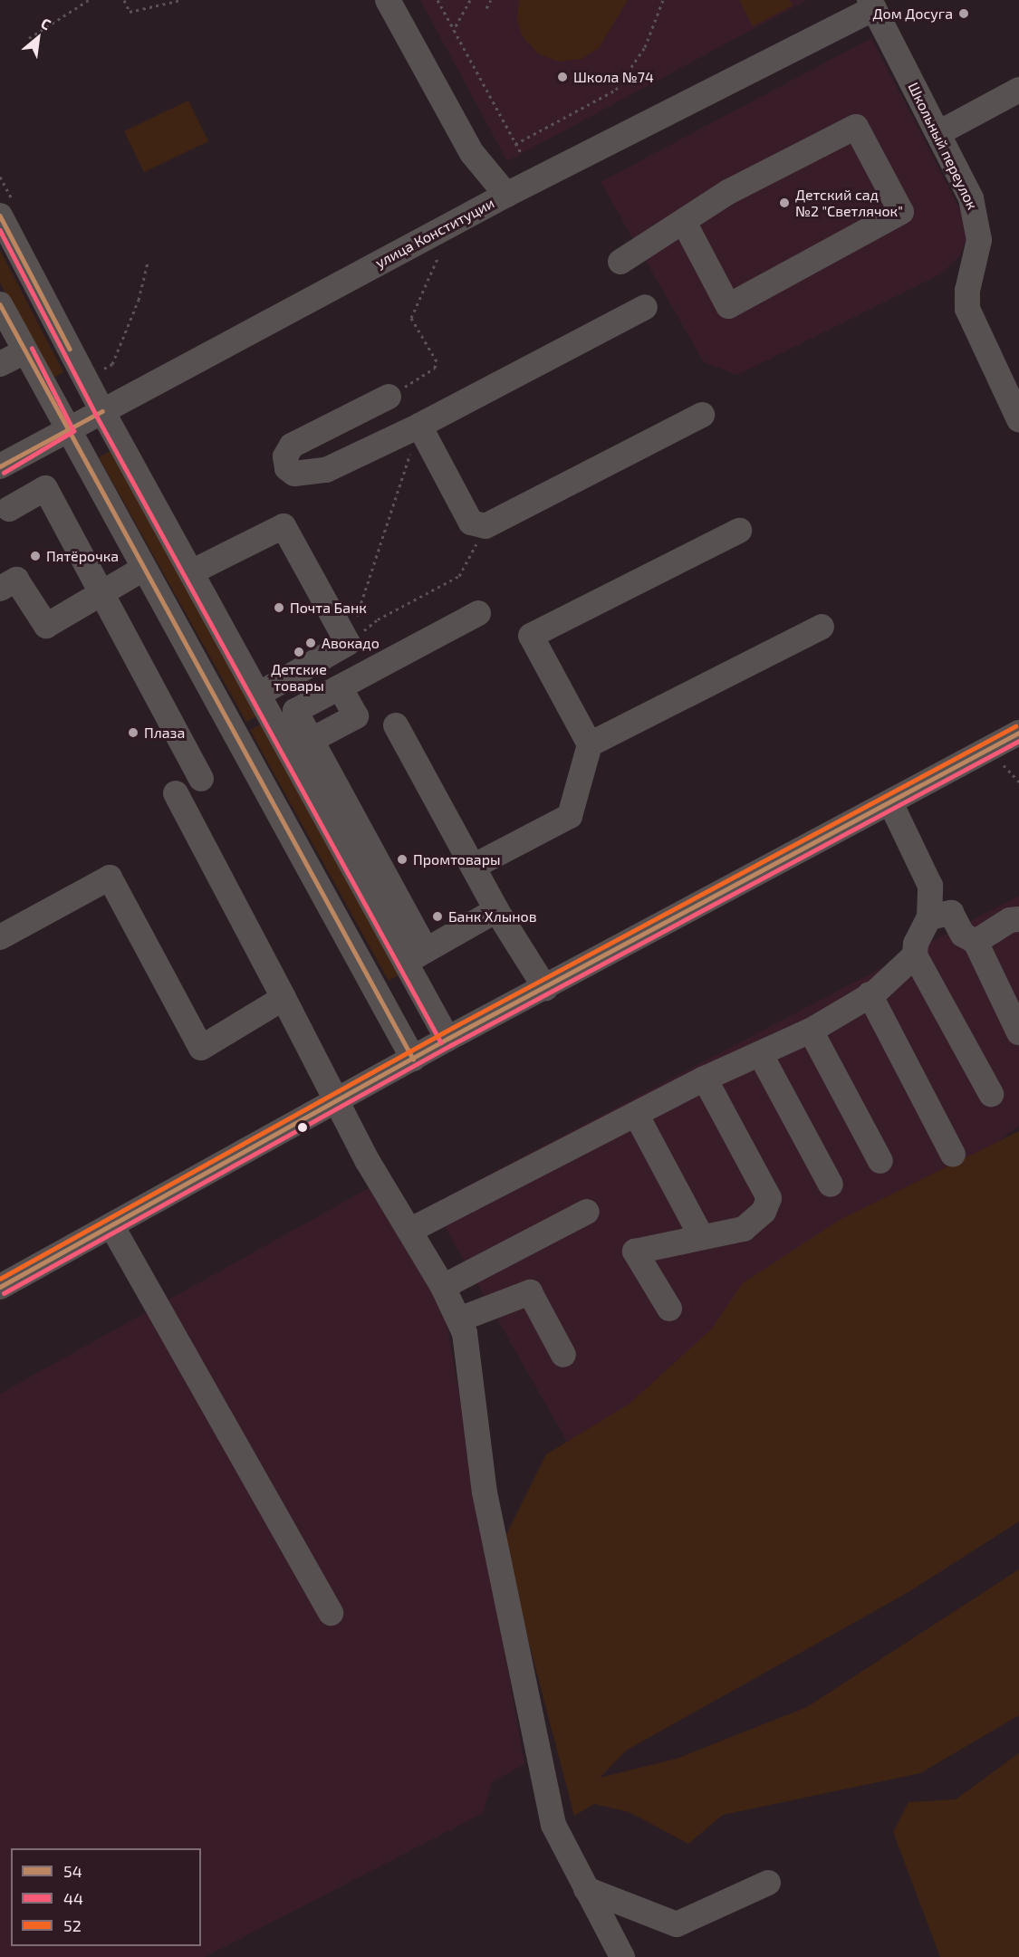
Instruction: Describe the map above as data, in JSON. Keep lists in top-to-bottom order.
{
  "streets": {
    "street": ["Школьный переулок", "улица Конституции"]
  },
  "crossings": [
    ["Школьный переулок", "улица Конституции"]
  ],
  "places": [
    "Дом Досуга",
    "Школа №74",
    "Детский сад №2 \"Светлячок\"",
    "Пятёрочка",
    "Почта Банк",
    "Авокадо",
    "Детские товары",
    "Плаза",
    "Промтовары",
    "Банк Хлынов"
  ],
  "lines": ["transit line 54", "transit line 44", "transit line 52"],
  "legend": ["54", "44", "52"],
  "north": "top right"
}
